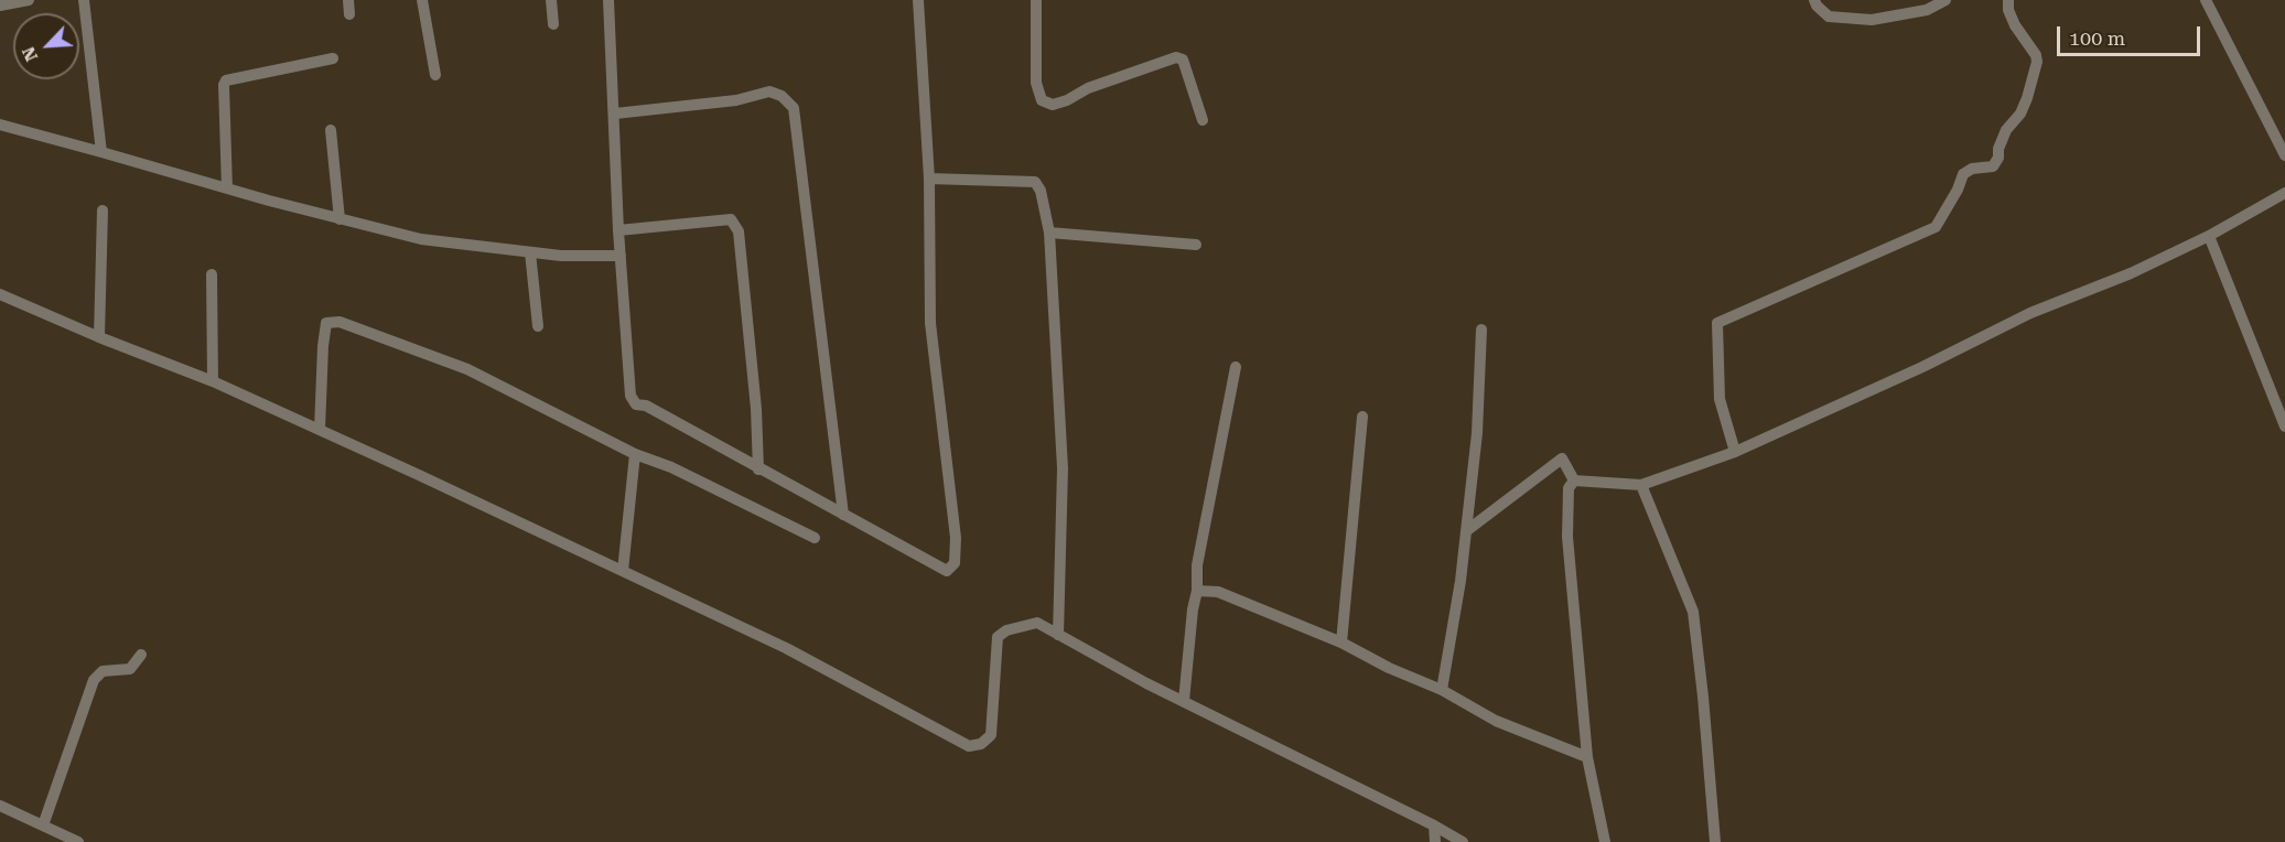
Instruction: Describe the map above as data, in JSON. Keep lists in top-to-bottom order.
{
  "scale_bar": "100 m",
  "north": "bottom left"
}
